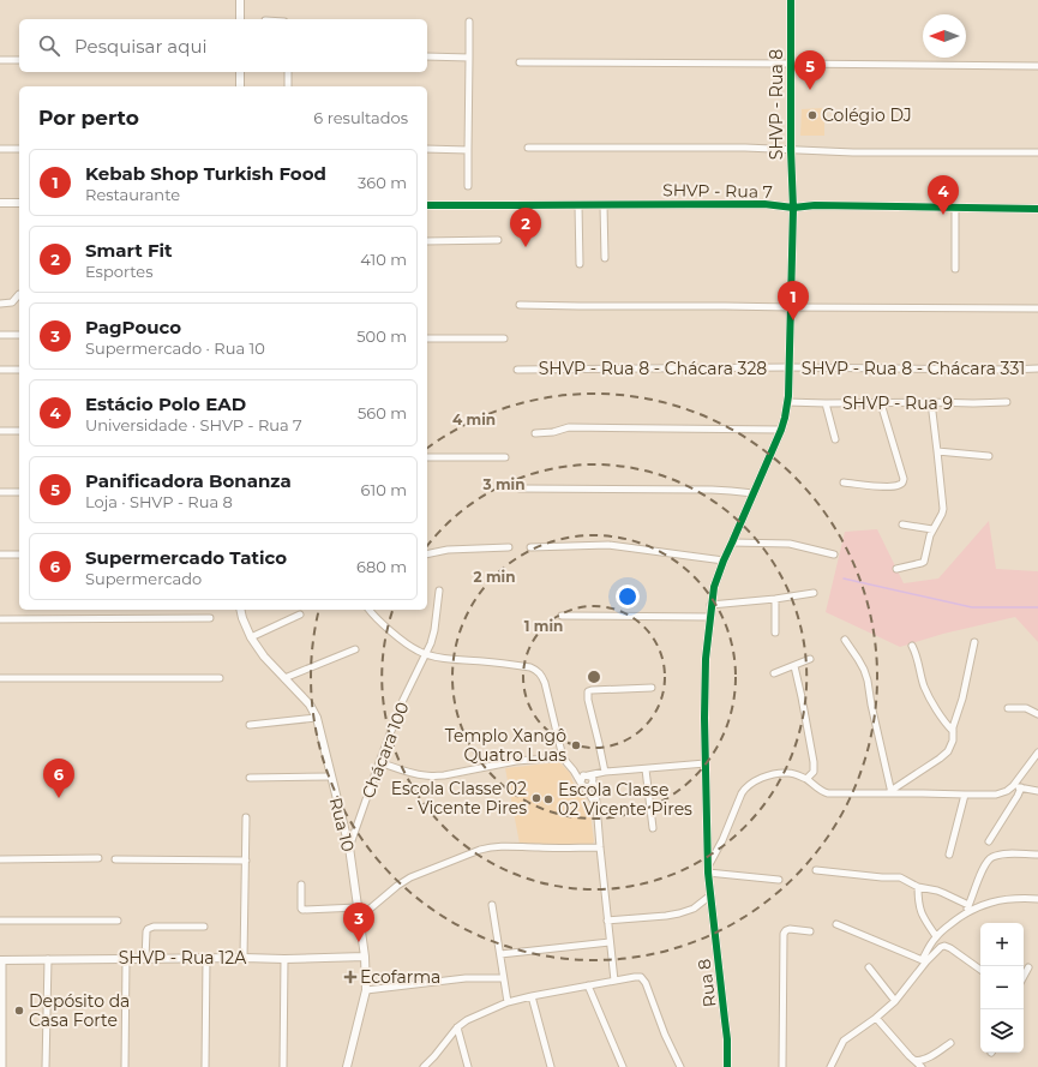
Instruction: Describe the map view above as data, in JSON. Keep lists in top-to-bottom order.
{
  "streets": {
    "street": [
      "SHVP - Rua 8",
      "SHVP - Rua 7",
      "SHVP - Rua 8 - Chácara 328",
      "SHVP - Rua 8 - Chácara 331",
      "SHVP - Rua 9",
      "Chácara 100",
      "Rua 10",
      "SHVP - Rua 12A",
      "Rua 8"
    ]
  },
  "crossings": [
    ["SHVP - Rua 8", "SHVP - Rua 7"],
    ["SHVP - Rua 8", "SHVP - Rua 8 - Chácara 328"],
    ["SHVP - Rua 8", "SHVP - Rua 8 - Chácara 331"],
    ["SHVP - Rua 8", "SHVP - Rua 9"],
    ["SHVP - Rua 8", "Rua 8"],
    ["SHVP - Rua 8 - Chácara 328", "SHVP - Rua 8 - Chácara 331"],
    ["Chácara 100", "Rua 10"],
    ["Rua 10", "SHVP - Rua 12A"]
  ],
  "places": {
    "other": [
      "Colégio DJ",
      "Templo Xangô Quatro Luas",
      "Escola Classe 02 - Vicente Pires",
      "Escola Classe 02 Vicente Pires",
      "Depósito da Casa Forte"
    ],
    "health": ["Ecofarma"]
  },
  "north": "left",
  "page": {
    "search": "Pesquisar aqui",
    "pins": [
      "5",
      "4",
      "2",
      "1",
      "6",
      "3"
    ],
    "heading": ["Por perto", "6 resultados"],
    "list": [
      {
        "mark": "1",
        "name": "Kebab Shop Turkish Food",
        "note": "Restaurante",
        "value": "360 m"
      },
      {
        "mark": "2",
        "name": "Smart Fit",
        "note": "Esportes",
        "value": "410 m"
      },
      {
        "mark": "3",
        "name": "PagPouco",
        "note": "Supermercado · Rua 10",
        "value": "500 m"
      },
      {
        "mark": "4",
        "name": "Estácio Polo EAD",
        "note": "Universidade · SHVP - Rua 7",
        "value": "560 m"
      },
      {
        "mark": "5",
        "name": "Panificadora Bonanza",
        "note": "Loja · SHVP - Rua 8",
        "value": "610 m"
      },
      {
        "mark": "6",
        "name": "Supermercado Tatico",
        "note": "Supermercado",
        "value": "680 m"
      }
    ],
    "map_buttons": ["+", "−"]
  },
  "rings": [
    "4 min",
    "3 min",
    "2 min",
    "1 min"
  ]
}
